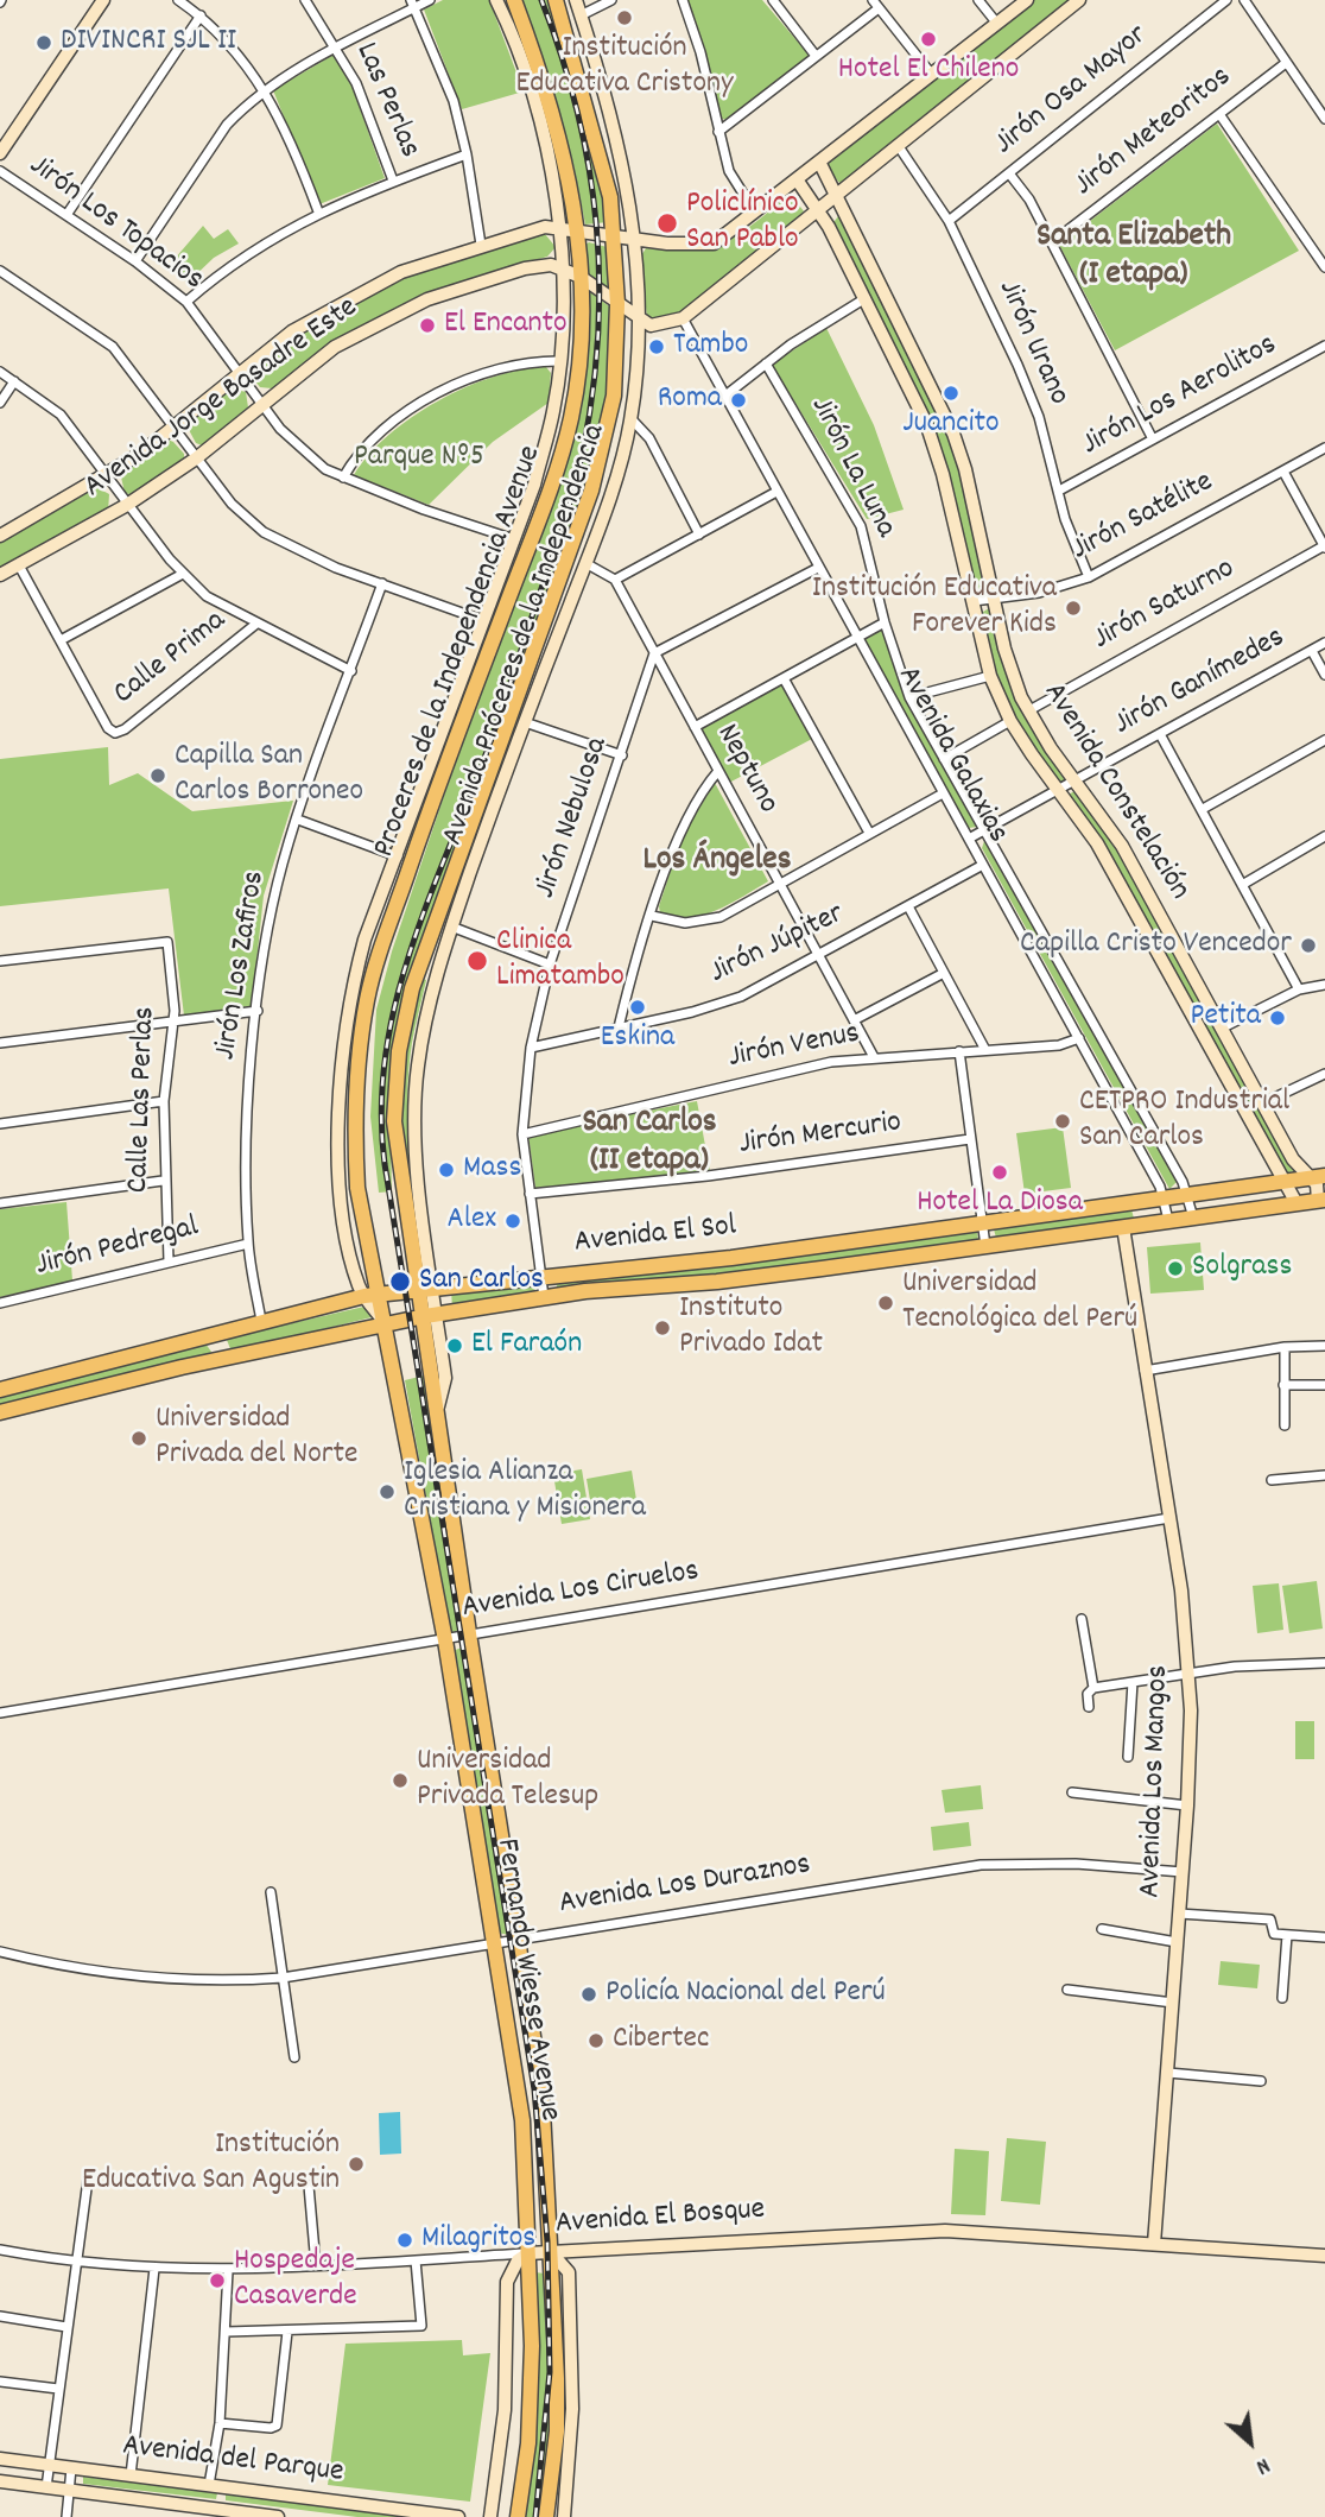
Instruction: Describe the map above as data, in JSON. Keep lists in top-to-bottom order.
{
  "streets": {
    "main road": [
      "Avenida Jorge Basadre Este",
      "Avenida Próceres de la Independencia",
      "Proceres de la Independencia Avenue",
      "Avenida Constelación",
      "Avenida El Sol",
      "Avenida Los Mangos",
      "Fernando Wiesse Avenue",
      "Avenida El Bosque",
      "Avenida del Parque"
    ],
    "street": [
      "Jirón Osa Mayor",
      "Las Perlas",
      "Jirón Meteoritos",
      "Jirón Los Topacios",
      "Jirón Urano",
      "Jirón Los Aerolitos",
      "Jirón La Luna",
      "Jirón Satélite",
      "Jirón Saturno",
      "Calle Prima",
      "Jirón Ganímedes",
      "Avenida Galaxias",
      "Neptuno",
      "Jirón Nebulosa",
      "Jirón Júpiter",
      "Jirón Los Zafiros",
      "Jirón Venus",
      "Calle Las Perlas",
      "Jirón Mercurio",
      "Jirón Pedregal",
      "Avenida Los Ciruelos",
      "Avenida Los Duraznos"
    ]
  },
  "crossings": [
    ["Jirón Osa Mayor", "Jirón Urano"],
    ["Jirón Los Topacios", "Avenida Jorge Basadre Este"],
    ["Jirón Los Topacios", "Avenida Próceres de la Independencia"],
    ["Jirón Urano", "Jirón Los Aerolitos"],
    ["Jirón Urano", "Jirón Satélite"],
    ["Avenida Jorge Basadre Este", "Avenida Próceres de la Independencia"],
    ["Avenida Jorge Basadre Este", "Proceres de la Independencia Avenue"],
    ["Avenida Jorge Basadre Este", "Avenida Constelación"],
    ["Jirón La Luna", "Avenida Galaxias"],
    ["Jirón Satélite", "Avenida Constelación"],
    ["Jirón Saturno", "Avenida Constelación"],
    ["Avenida Próceres de la Independencia", "Proceres de la Independencia Avenue"],
    ["Avenida Próceres de la Independencia", "Avenida El Sol"],
    ["Avenida Próceres de la Independencia", "Fernando Wiesse Avenue"],
    ["Proceres de la Independencia Avenue", "Avenida El Sol"],
    ["Proceres de la Independencia Avenue", "Fernando Wiesse Avenue"],
    ["Jirón Ganímedes", "Avenida Galaxias"],
    ["Jirón Ganímedes", "Avenida Constelación"],
    ["Avenida Galaxias", "Jirón Júpiter"],
    ["Avenida Galaxias", "Jirón Venus"],
    ["Avenida Galaxias", "Avenida El Sol"],
    ["Neptuno", "Jirón Nebulosa"],
    ["Neptuno", "Jirón Júpiter"],
    ["Neptuno", "Jirón Venus"],
    ["Avenida Constelación", "Avenida El Sol"],
    ["Jirón Nebulosa", "Jirón Júpiter"],
    ["Jirón Nebulosa", "Jirón Venus"],
    ["Jirón Nebulosa", "Jirón Mercurio"],
    ["Jirón Nebulosa", "Avenida El Sol"],
    ["Jirón Los Zafiros", "Avenida El Sol"],
    ["Jirón Los Zafiros", "Jirón Pedregal"],
    ["Calle Las Perlas", "Jirón Pedregal"],
    ["Avenida El Sol", "Avenida Los Mangos"],
    ["Avenida El Sol", "Fernando Wiesse Avenue"],
    ["Avenida Los Ciruelos", "Avenida Los Mangos"],
    ["Avenida Los Ciruelos", "Fernando Wiesse Avenue"],
    ["Avenida Los Mangos", "Avenida Los Duraznos"],
    ["Avenida Los Mangos", "Avenida El Bosque"],
    ["Avenida Los Duraznos", "Fernando Wiesse Avenue"],
    ["Fernando Wiesse Avenue", "Avenida El Bosque"]
  ],
  "districts": ["Santa Elizabeth (I etapa)", "Los Ángeles", "San Carlos (II etapa)"],
  "parks": ["Parque Nº5"],
  "places": [
    "Institución Educativa Cristony",
    "Hotel El Chileno",
    "DIVINCRI SJL II",
    "Policlínico San Pablo",
    "El Encanto",
    "Tambo",
    "Juancito",
    "Roma",
    "Institución Educativa Forever Kids",
    "Capilla San Carlos Borroneo",
    "Capilla Cristo Vencedor",
    "Clinica Limatambo",
    "Eskina",
    "Petita",
    "CETPRO Industrial San Carlos",
    "Mass",
    "Hotel La Diosa",
    "Alex",
    "Solgrass",
    "San Carlos",
    "Universidad Tecnológica del Perú",
    "Instituto Privado Idat",
    "El Faraón",
    "Universidad Privada del Norte",
    "Iglesia Alianza Cristiana y Misionera",
    "Universidad Privada Telesup",
    "Policía Nacional del Perú",
    "Cibertec",
    "Institución Educativa San Agustin",
    "Milagritos",
    "Hospedaje Casaverde"
  ],
  "north": "bottom right"
}
